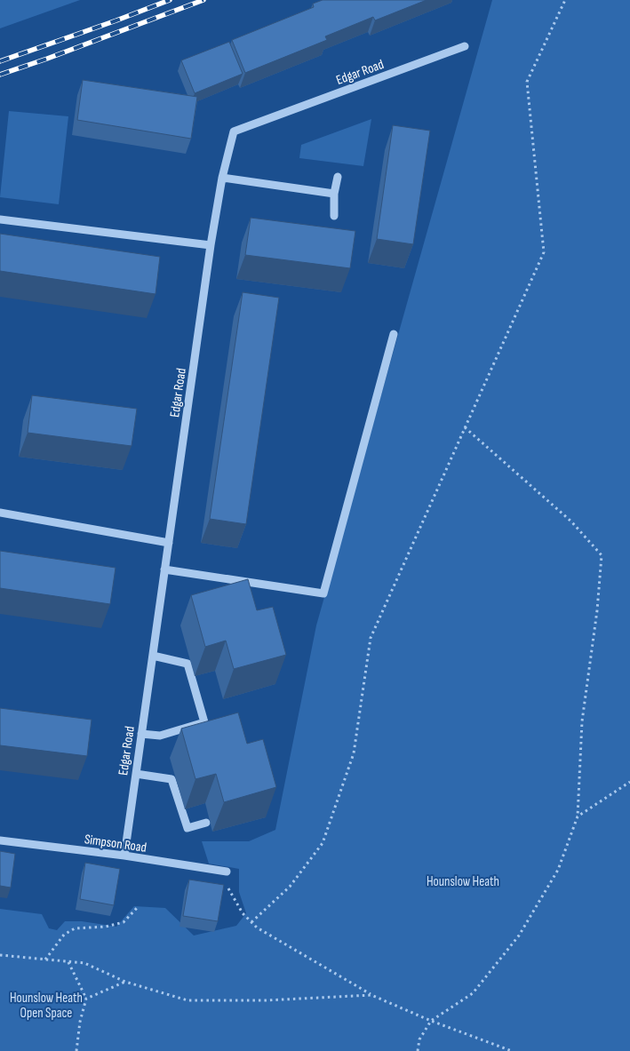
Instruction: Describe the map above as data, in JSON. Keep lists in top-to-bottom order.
{
  "streets": {
    "street": ["Edgar Road", "Simpson Road"]
  },
  "crossings": [
    ["Edgar Road", "Simpson Road"]
  ],
  "parks": ["Hounslow Heath", "Hounslow Heath Open Space"]
}
